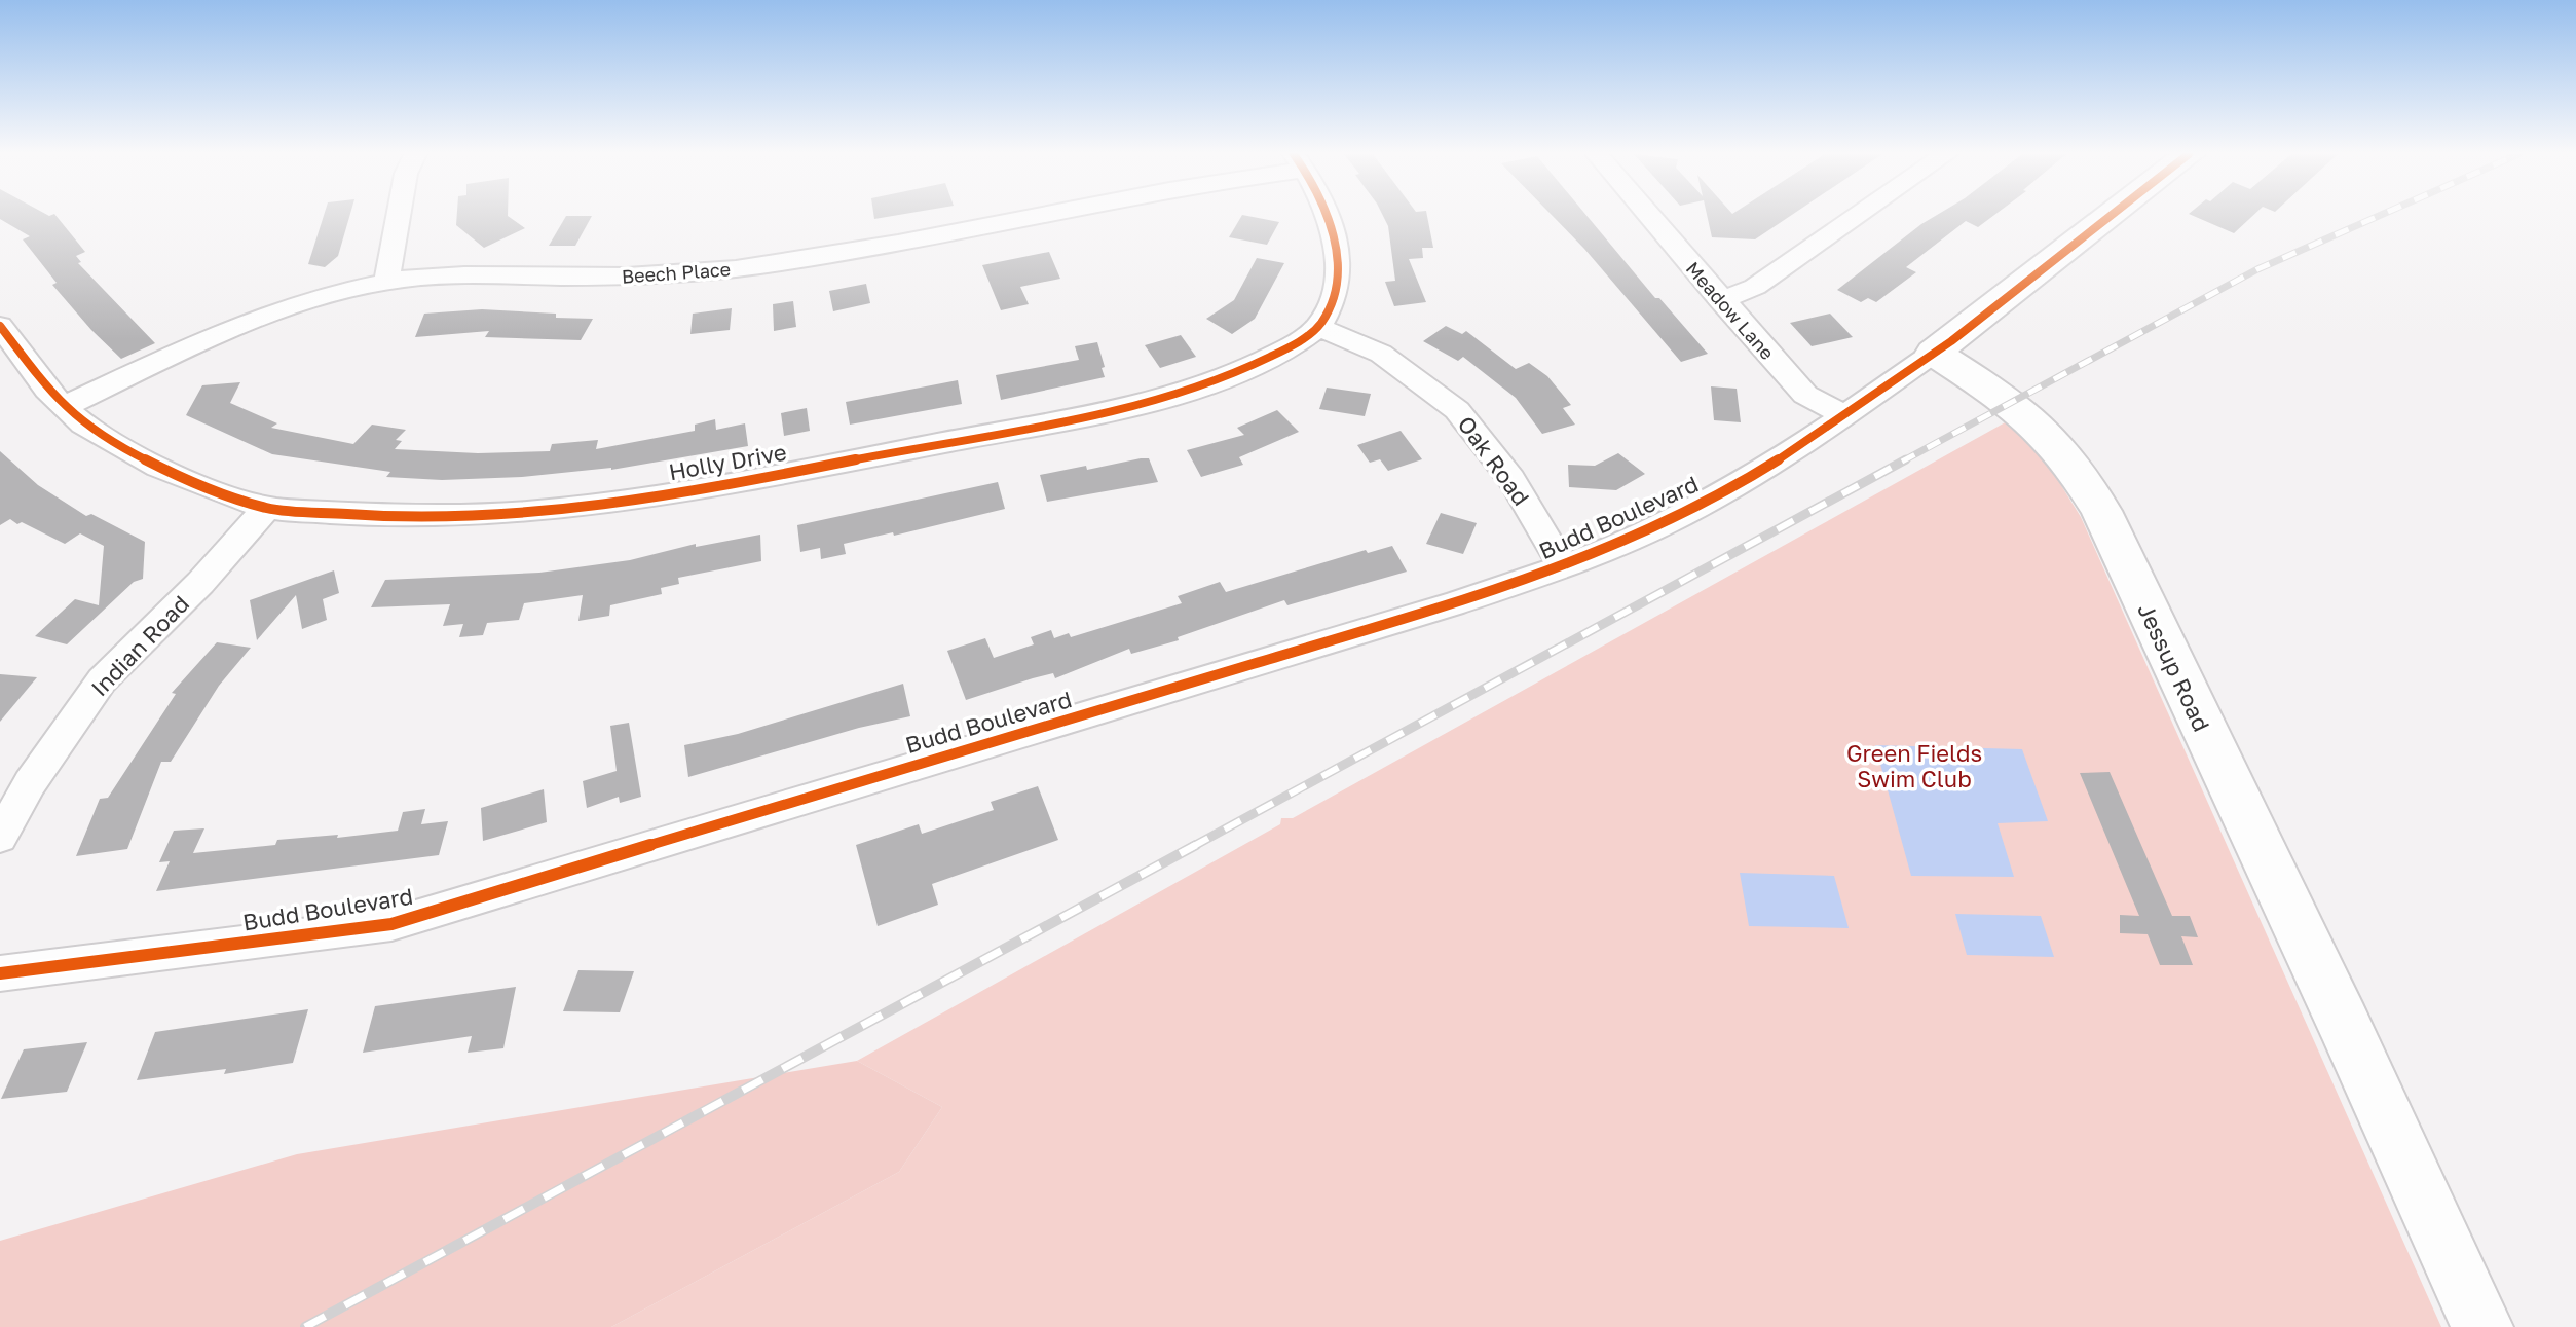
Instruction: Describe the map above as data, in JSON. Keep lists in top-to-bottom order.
{
  "streets": {
    "street": [
      "Beech Place",
      "Meadow Lane",
      "Oak Road",
      "Holly Drive",
      "Budd Boulevard",
      "Indian Road",
      "Jessup Road"
    ]
  },
  "crossings": [
    ["Beech Place", "Holly Drive"],
    ["Meadow Lane", "Budd Boulevard"],
    ["Oak Road", "Holly Drive"],
    ["Oak Road", "Budd Boulevard"],
    ["Holly Drive", "Indian Road"],
    ["Budd Boulevard", "Jessup Road"]
  ],
  "parks": ["Green Fields Swim Club"]
}
